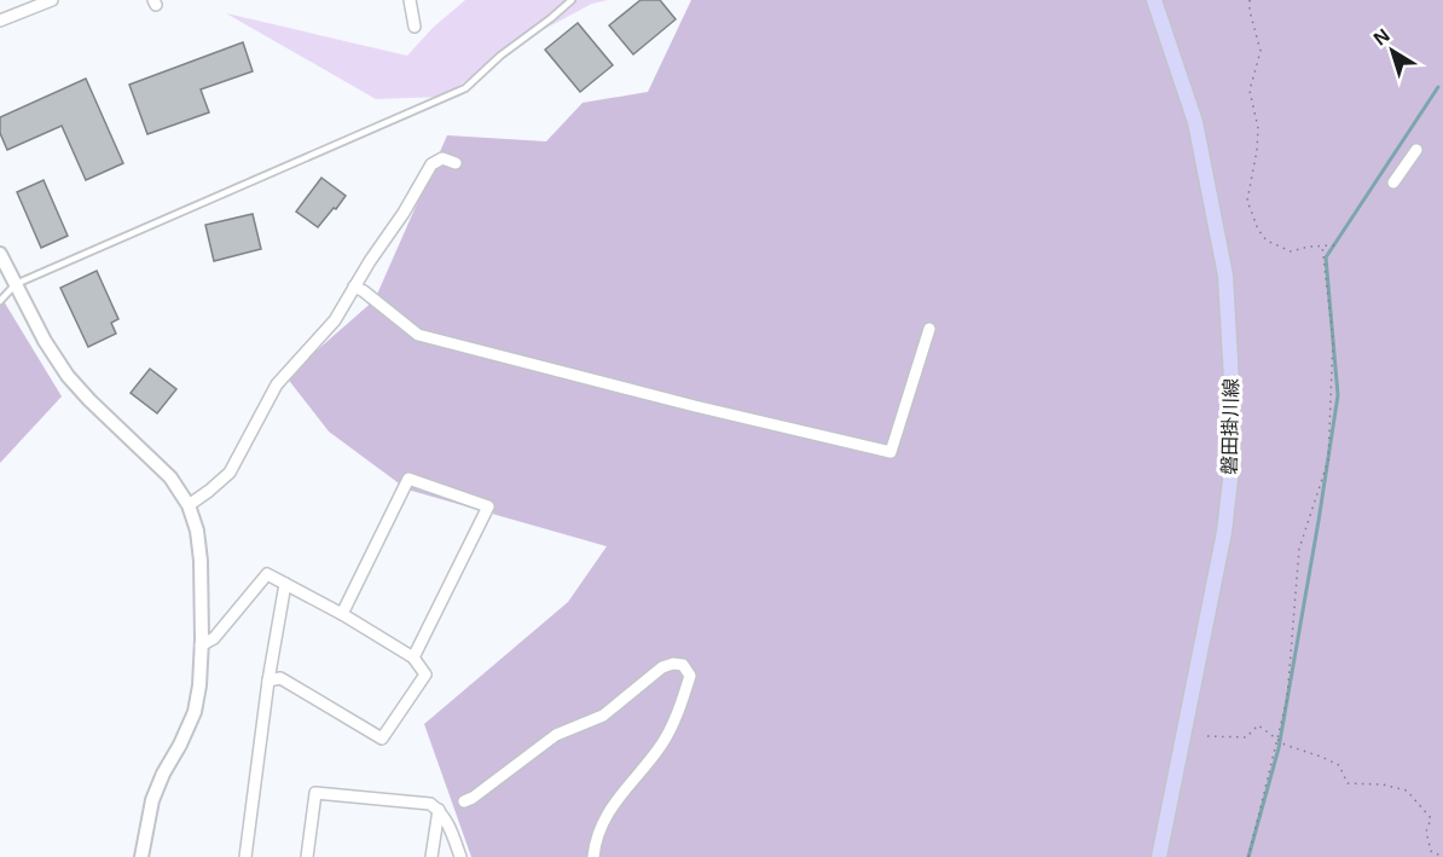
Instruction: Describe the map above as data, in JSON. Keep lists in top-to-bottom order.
{
  "streets": {
    "main road": ["磐田掛川線"]
  },
  "north": "top left"
}
